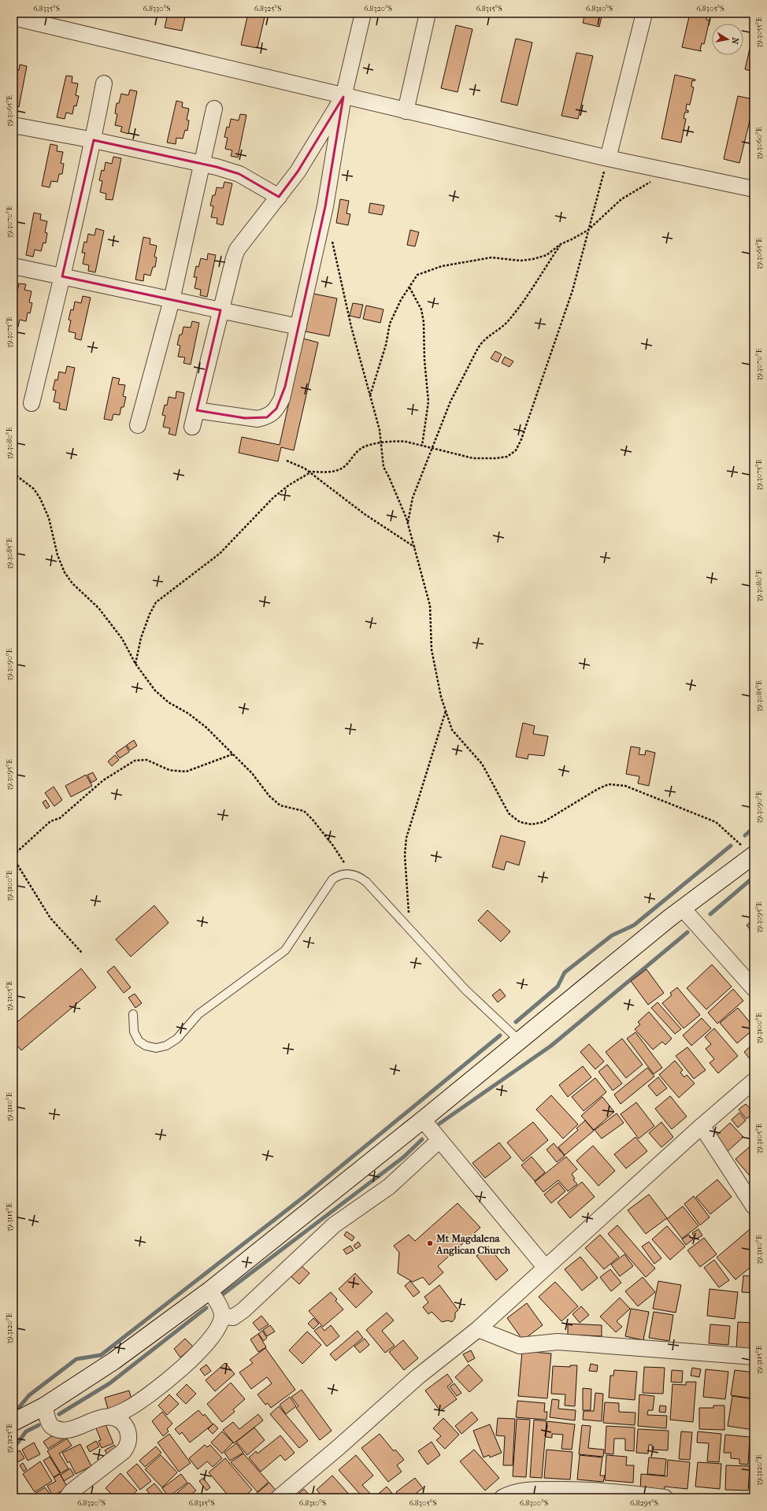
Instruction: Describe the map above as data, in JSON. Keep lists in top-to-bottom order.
{
  "places": ["Mt Magdalena Anglican Church"],
  "north": "right",
  "coordinates": [
    "6.8335°S",
    "6.8330°S",
    "6.8325°S",
    "6.8320°S",
    "6.8315°S",
    "6.8310°S",
    "6.8305°S",
    "39.3055°E",
    "39.3065°E",
    "39.3060°E",
    "39.3070°E",
    "39.3075°E",
    "39.3080°E",
    "39.3085°E",
    "39.3090°E",
    "39.3095°E",
    "39.3100°E",
    "39.3105°E",
    "39.3110°E",
    "39.3115°E",
    "39.3120°E",
    "39.3125°E",
    "6.8300°S",
    "6.8295°S"
  ]
}
